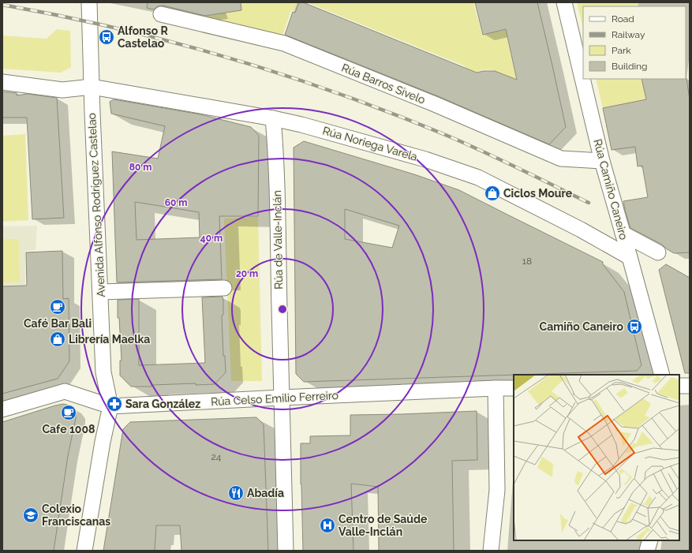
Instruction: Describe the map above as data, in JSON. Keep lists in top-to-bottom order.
{
  "streets": {
    "street": [
      "Rúa Barros Sivelo",
      "Rúa Noriega Varela",
      "Rúa Camiño Caneiro",
      "Avenida Alfonso Rodríguez Castelao",
      "Rúa de Valle-Inclán",
      "Rúa Celso Emilio Ferreiro"
    ]
  },
  "crossings": [
    ["Rúa Barros Sivelo", "Rúa Camiño Caneiro"],
    ["Rúa Noriega Varela", "Rúa Camiño Caneiro"],
    ["Rúa Noriega Varela", "Avenida Alfonso Rodríguez Castelao"],
    ["Rúa Noriega Varela", "Rúa de Valle-Inclán"],
    ["Avenida Alfonso Rodríguez Castelao", "Rúa Celso Emilio Ferreiro"],
    ["Rúa de Valle-Inclán", "Rúa Celso Emilio Ferreiro"]
  ],
  "places": {
    "bus stop": ["Alfonso R Castelao", "Camiño Caneiro"],
    "shop": ["Ciclos Moure", "Librería Maelka"],
    "cafe": ["Café Bar Bali", "Cafe 1008"],
    "pharmacy": ["Sara González"],
    "restaurant": ["Abadía"],
    "school or university": ["Colexio Franciscanas"],
    "hospital": ["Centro de Saúde Valle-Inclán"]
  },
  "house_numbers": ["18", "24"],
  "legend": [
    "Road",
    "Railway",
    "Park",
    "Building"
  ],
  "rings": [
    "80 m",
    "60 m",
    "40 m",
    "20 m"
  ]
}
